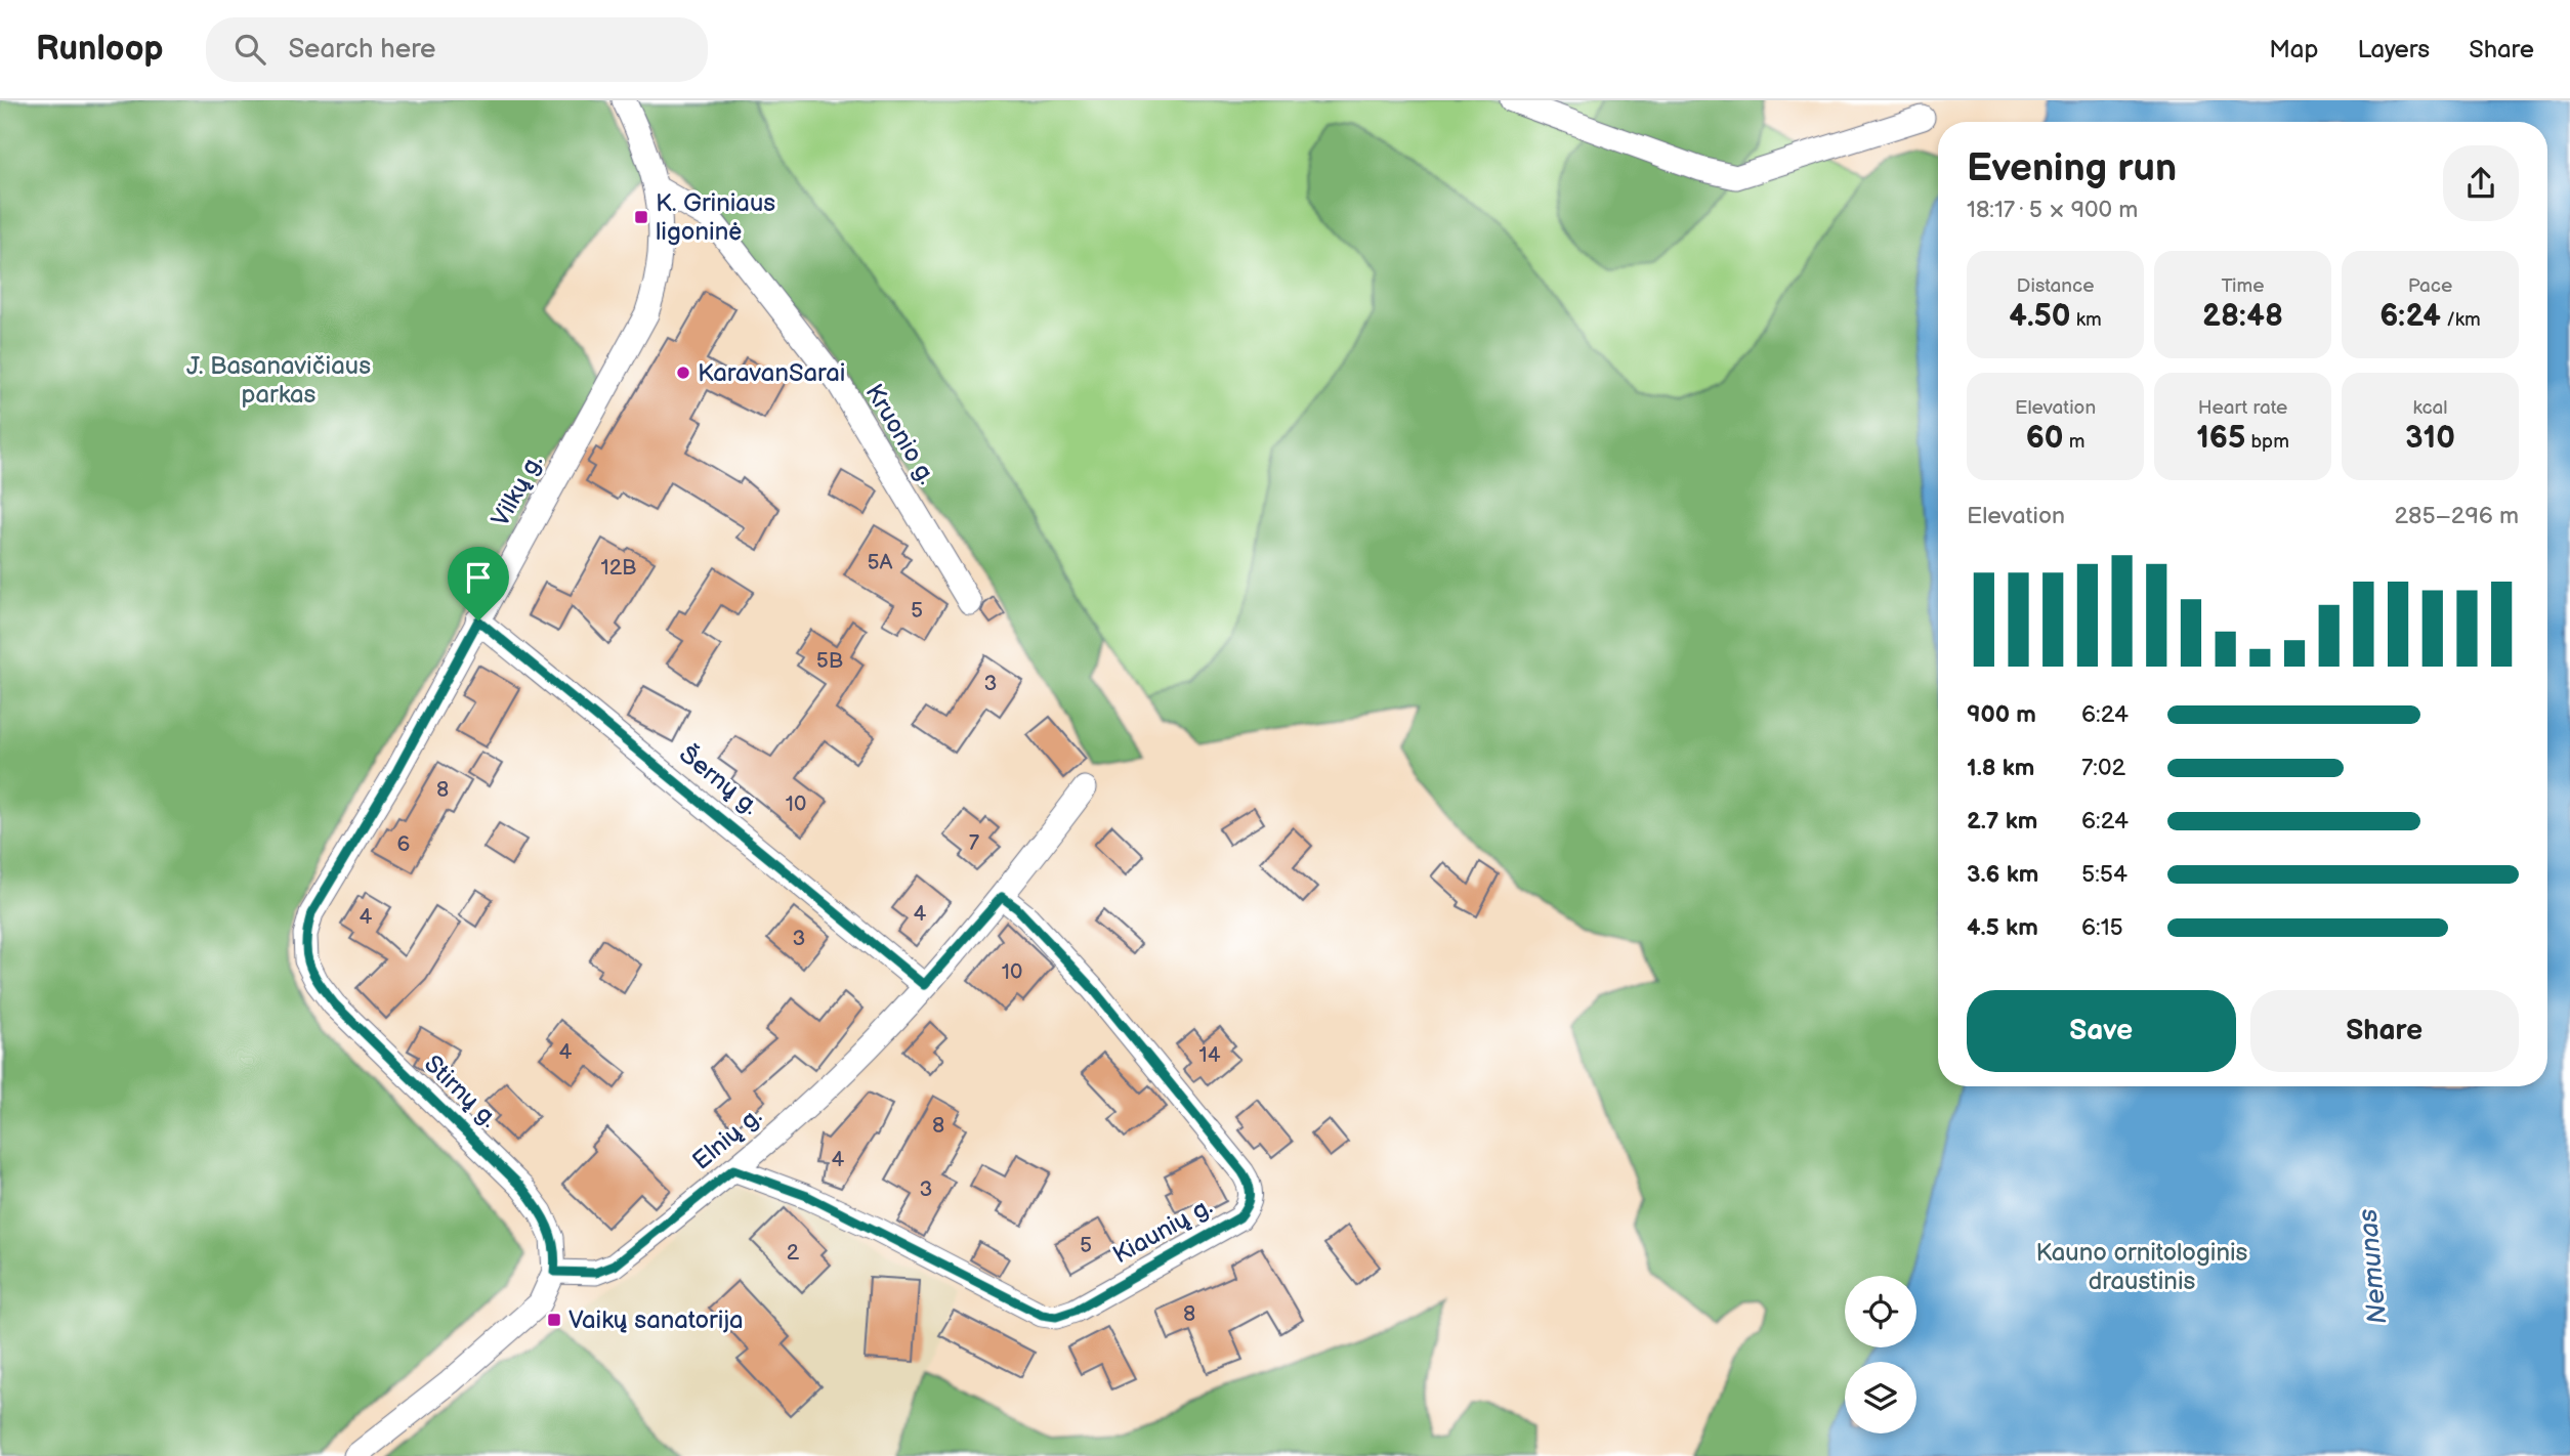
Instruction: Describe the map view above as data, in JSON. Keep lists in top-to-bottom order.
{
  "streets": {
    "street": [
      "Kruonio g.",
      "Vilkų g.",
      "Šernų g.",
      "Stirnų g.",
      "Elnių g.",
      "Kiaunių g."
    ]
  },
  "crossings": [
    ["Kruonio g.", "Vilkų g."],
    ["Vilkų g.", "Šernų g."],
    ["Vilkų g.", "Stirnų g."],
    ["Šernų g.", "Elnių g."],
    ["Stirnų g.", "Elnių g."],
    ["Elnių g.", "Kiaunių g."]
  ],
  "water": ["Nemunas"],
  "parks": ["J. Basanavičiaus parkas", "Kauno ornitologinis draustinis"],
  "places": {
    "transit": ["K. Griniaus ligoninė", "Vaikų sanatorija"],
    "other": ["KaravanSarai"]
  },
  "house_numbers": [
    "5A",
    "12B",
    "5",
    "5B",
    "3",
    "8",
    "10",
    "7",
    "6",
    "4",
    "4",
    "3",
    "10",
    "4",
    "14",
    "8",
    "4",
    "3",
    "5",
    "2",
    "8"
  ],
  "page": {
    "header": "Runloop",
    "search": "Search here",
    "nav": ["Map", "Layers", "Share"],
    "heading": ["Evening run", "18:17 · 5 × 900 m"],
    "stats": [
      ["Distance", "4.50 km"],
      ["Time", "28:48"],
      ["Pace", "6:24 /km"],
      ["Elevation", "60 m"],
      ["Heart rate", "165 bpm"],
      ["kcal", "310"]
    ],
    "chart": ["Elevation", "285–296 m"],
    "list": [
      {
        "name": "900 m",
        "note": "6:24"
      },
      {
        "name": "1.8 km",
        "note": "7:02"
      },
      {
        "name": "2.7 km",
        "note": "6:24"
      },
      {
        "name": "3.6 km",
        "note": "5:54"
      },
      {
        "name": "4.5 km",
        "note": "6:15"
      }
    ],
    "buttons": ["Save", "Share"]
  }
}
